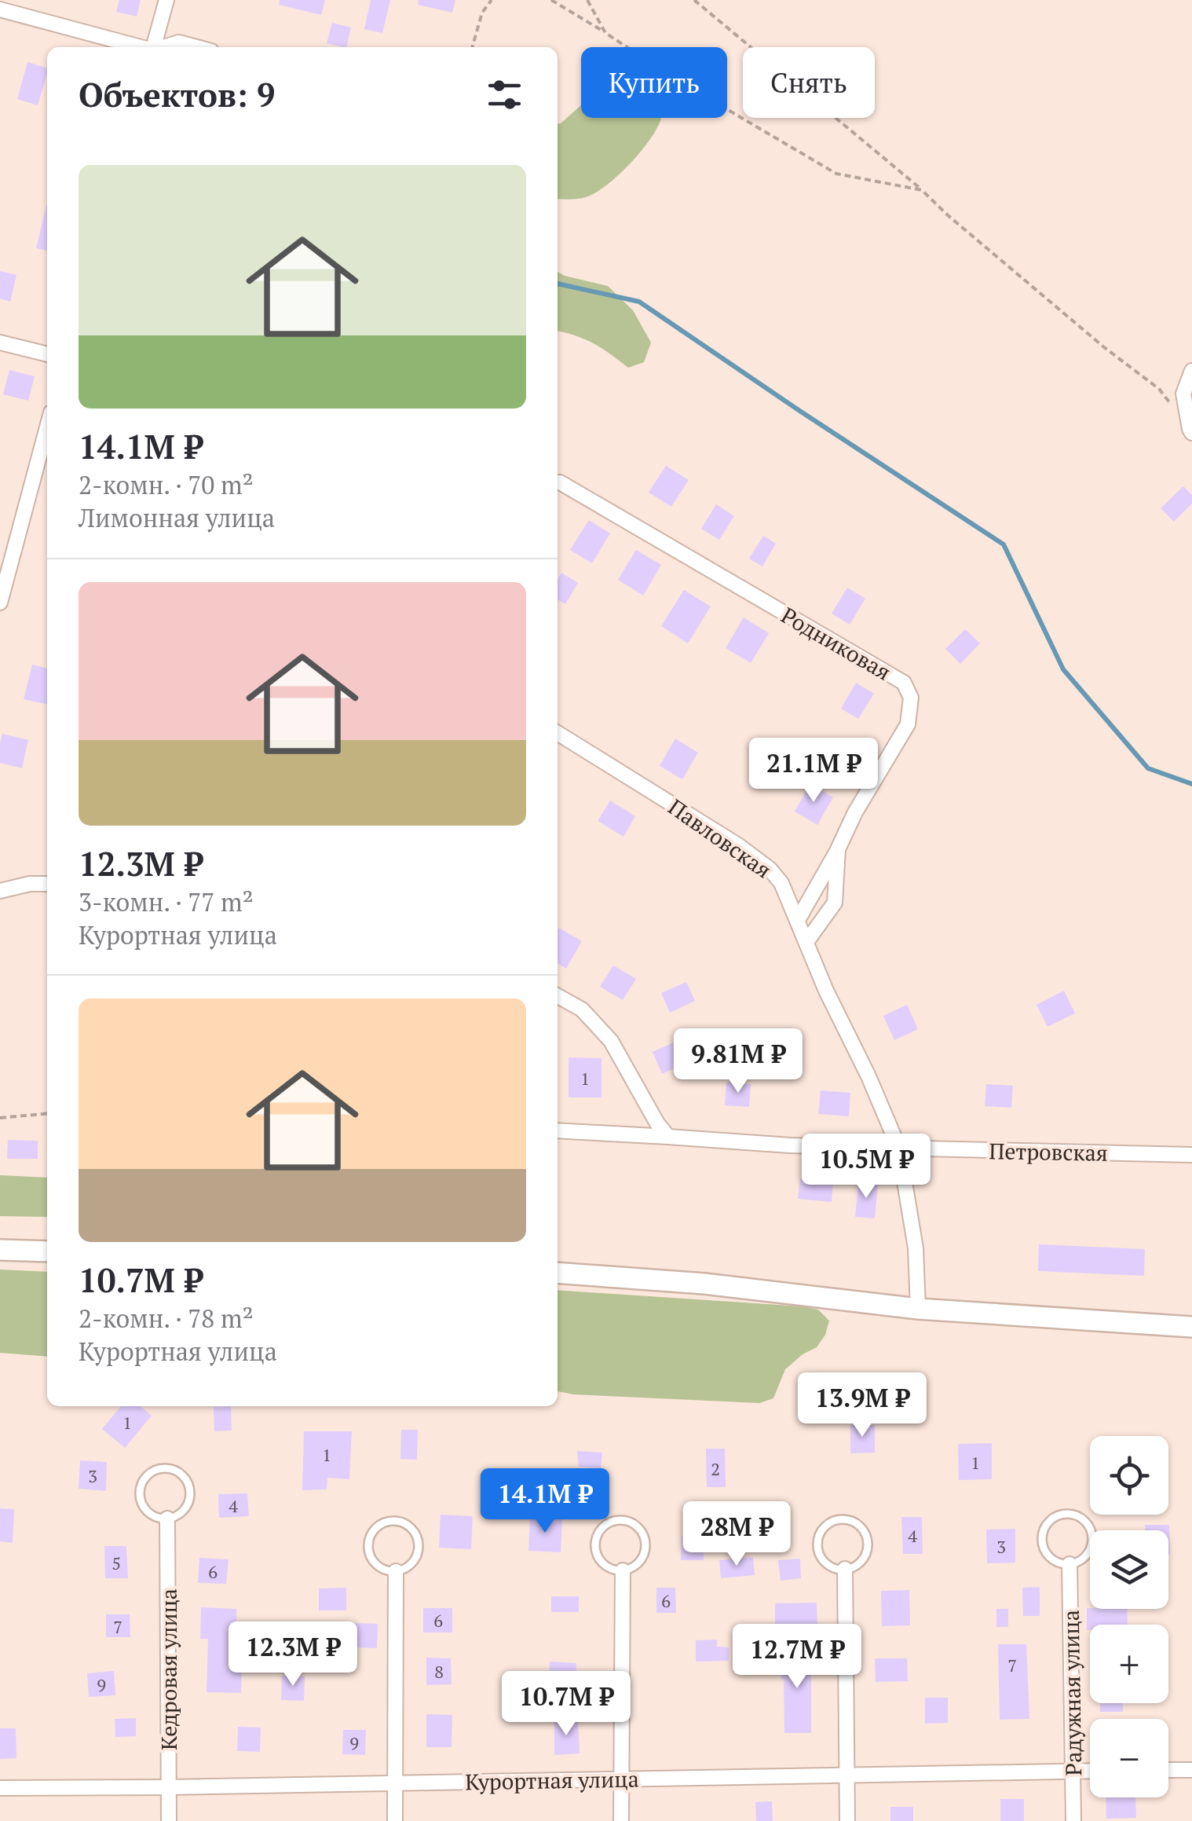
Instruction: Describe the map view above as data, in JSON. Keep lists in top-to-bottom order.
{
  "streets": {
    "street": [
      "Родниковая",
      "Павловская",
      "Петровская",
      "Кедровая улица",
      "Радужная улица",
      "Курортная улица"
    ]
  },
  "crossings": [
    ["Родниковая", "Павловская"],
    ["Павловская", "Петровская"],
    ["Кедровая улица", "Курортная улица"],
    ["Радужная улица", "Курортная улица"]
  ],
  "house_numbers": [
    "1",
    "1",
    "1",
    "1",
    "2",
    "3",
    "4",
    "4",
    "3",
    "5",
    "6",
    "6",
    "6",
    "7",
    "7",
    "8",
    "9",
    "9"
  ],
  "page": {
    "chip": ["Купить", "Снять"],
    "heading": "Объектов: 9",
    "list": [
      {
        "name": "14.1M ₽",
        "note": "2-комн. · 70 m² · Лимонная улица"
      },
      {
        "name": "12.3M ₽",
        "note": "3-комн. · 77 m² · Курортная улица"
      },
      {
        "name": "10.7M ₽",
        "note": "2-комн. · 78 m² · Курортная улица"
      }
    ],
    "price": [
      "21.1M ₽",
      "9.81M ₽",
      "10.5M ₽",
      "13.9M ₽",
      "14.1M ₽",
      "28M ₽",
      "12.3M ₽",
      "12.7M ₽",
      "10.7M ₽"
    ],
    "map_buttons": ["+", "−"]
  }
}
